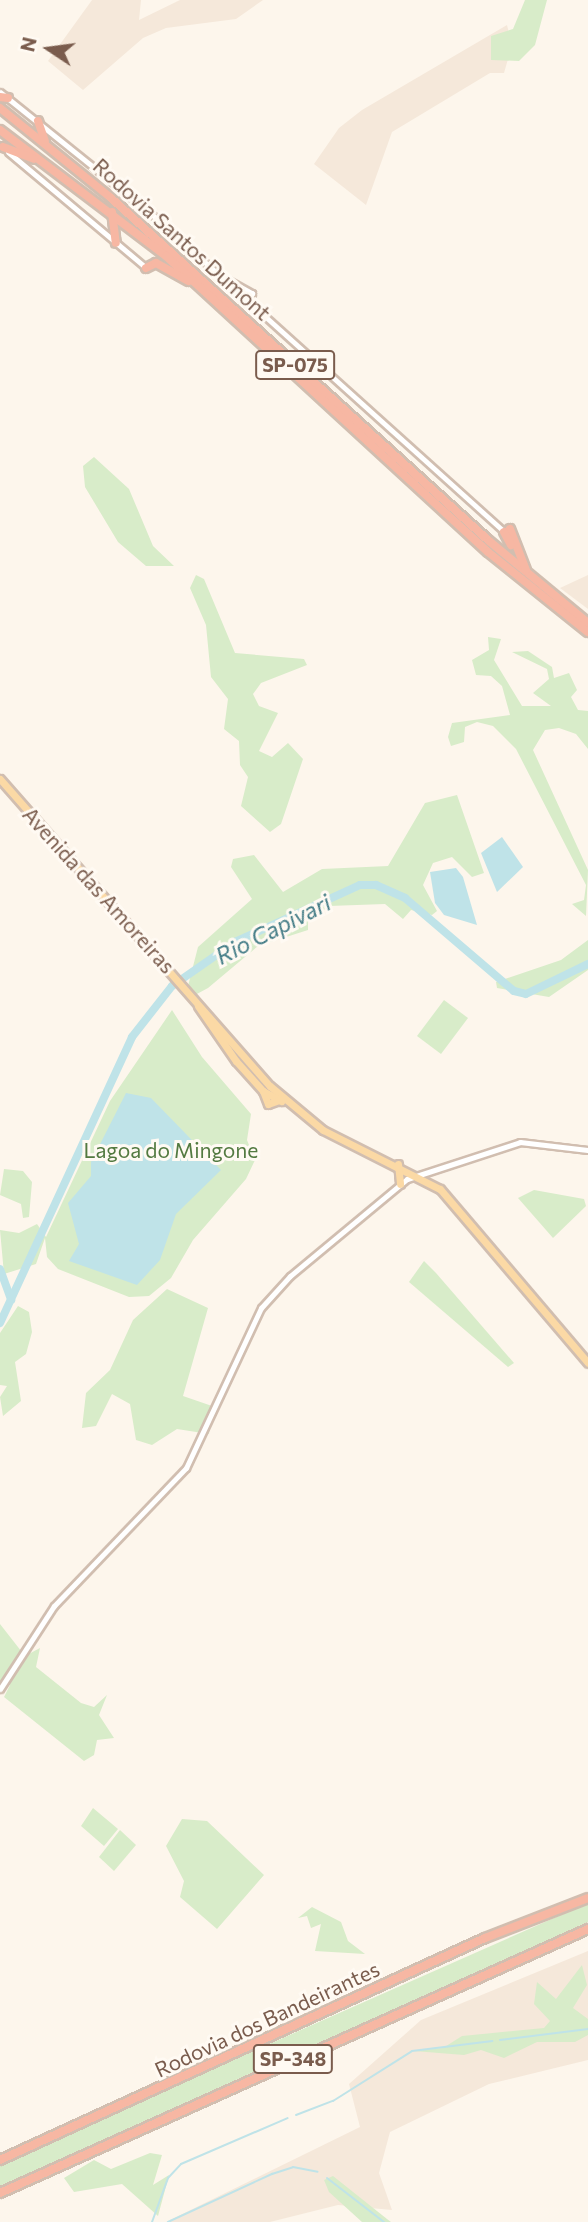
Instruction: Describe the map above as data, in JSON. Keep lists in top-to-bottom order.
{
  "streets": {
    "highway": [
      "Rodovia Santos Dumont",
      "SP-075",
      "Rodovia dos Bandeirantes",
      "SP-348"
    ],
    "main road": ["Avenida das Amoreiras"]
  },
  "water": ["Rio Capivari"],
  "parks": ["Lagoa do Mingone"],
  "north": "left"
}
